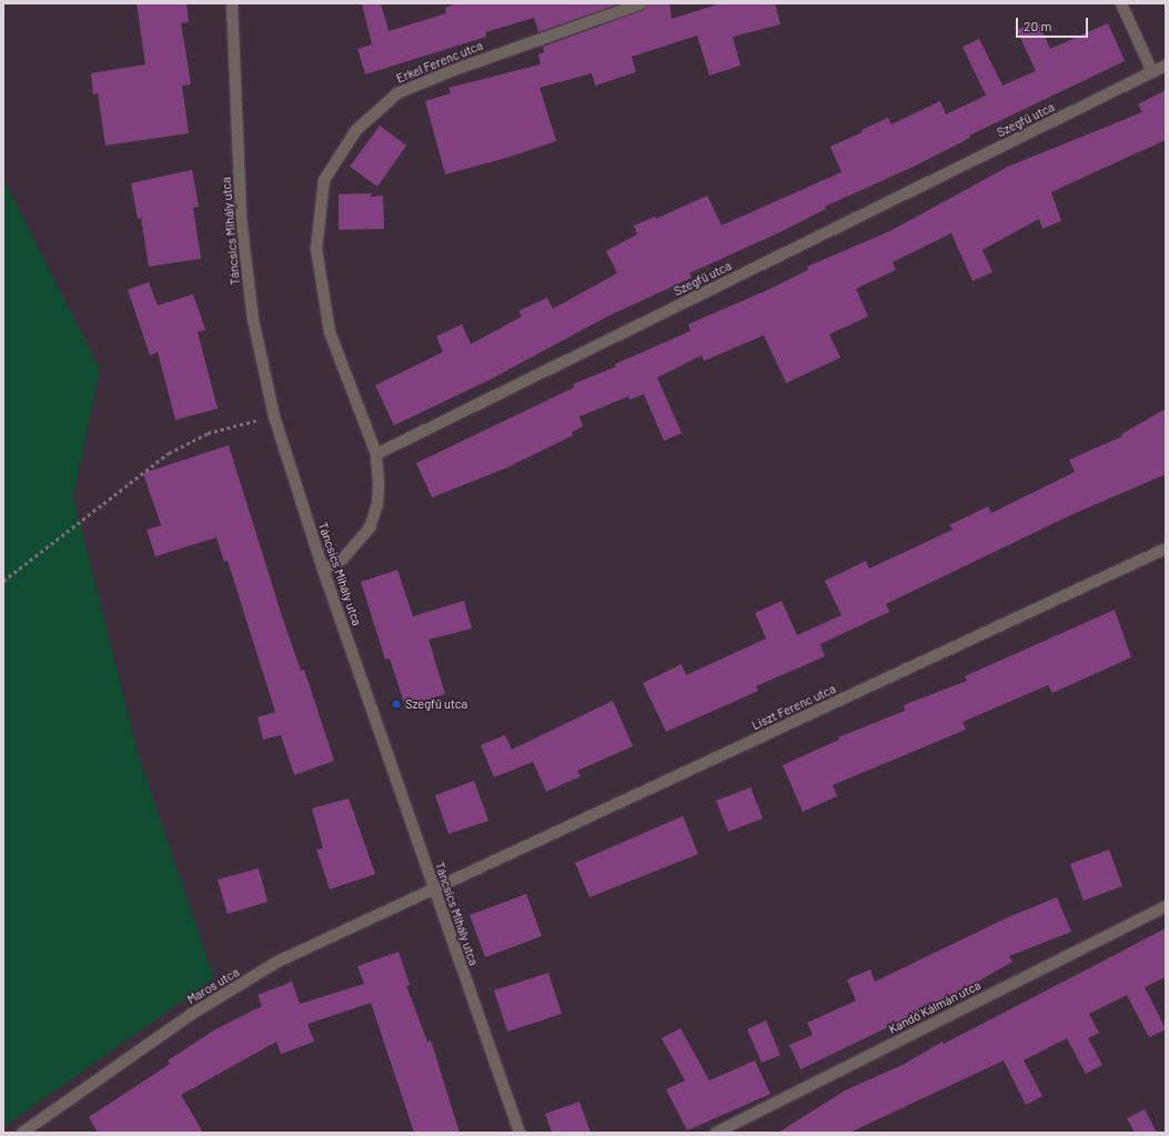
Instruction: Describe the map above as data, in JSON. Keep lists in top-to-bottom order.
{
  "streets": {
    "street": [
      "Erkel Ferenc utca",
      "Szegfű utca",
      "Táncsics Mihály utca",
      "Liszt Ferenc utca",
      "Maros utca",
      "Kandó Kálmán utca"
    ]
  },
  "crossings": [
    ["Erkel Ferenc utca", "Szegfű utca"],
    ["Táncsics Mihály utca", "Liszt Ferenc utca"],
    ["Táncsics Mihály utca", "Maros utca"],
    ["Liszt Ferenc utca", "Maros utca"]
  ],
  "places": ["Szegfű utca"],
  "scale_bar": "20 m"
}
